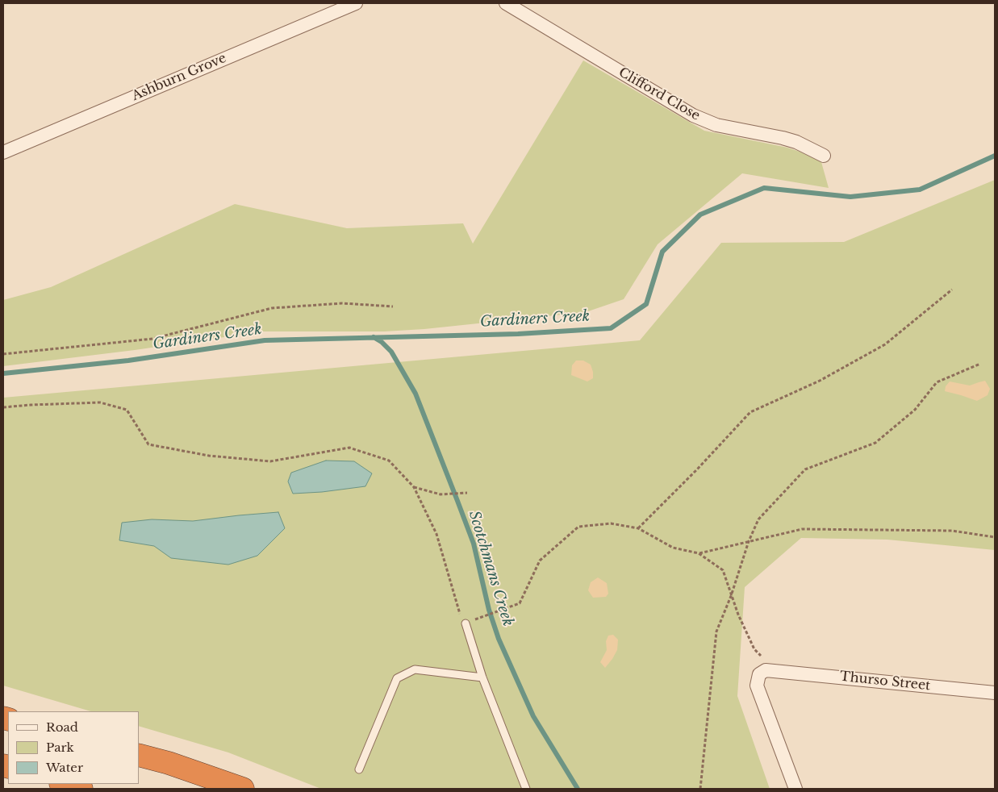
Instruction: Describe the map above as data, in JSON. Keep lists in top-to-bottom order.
{
  "streets": {
    "street": ["Ashburn Grove", "Clifford Close", "Thurso Street"]
  },
  "water": ["Gardiners Creek", "Scotchmans Creek"],
  "legend": ["Road", "Park", "Water"]
}
